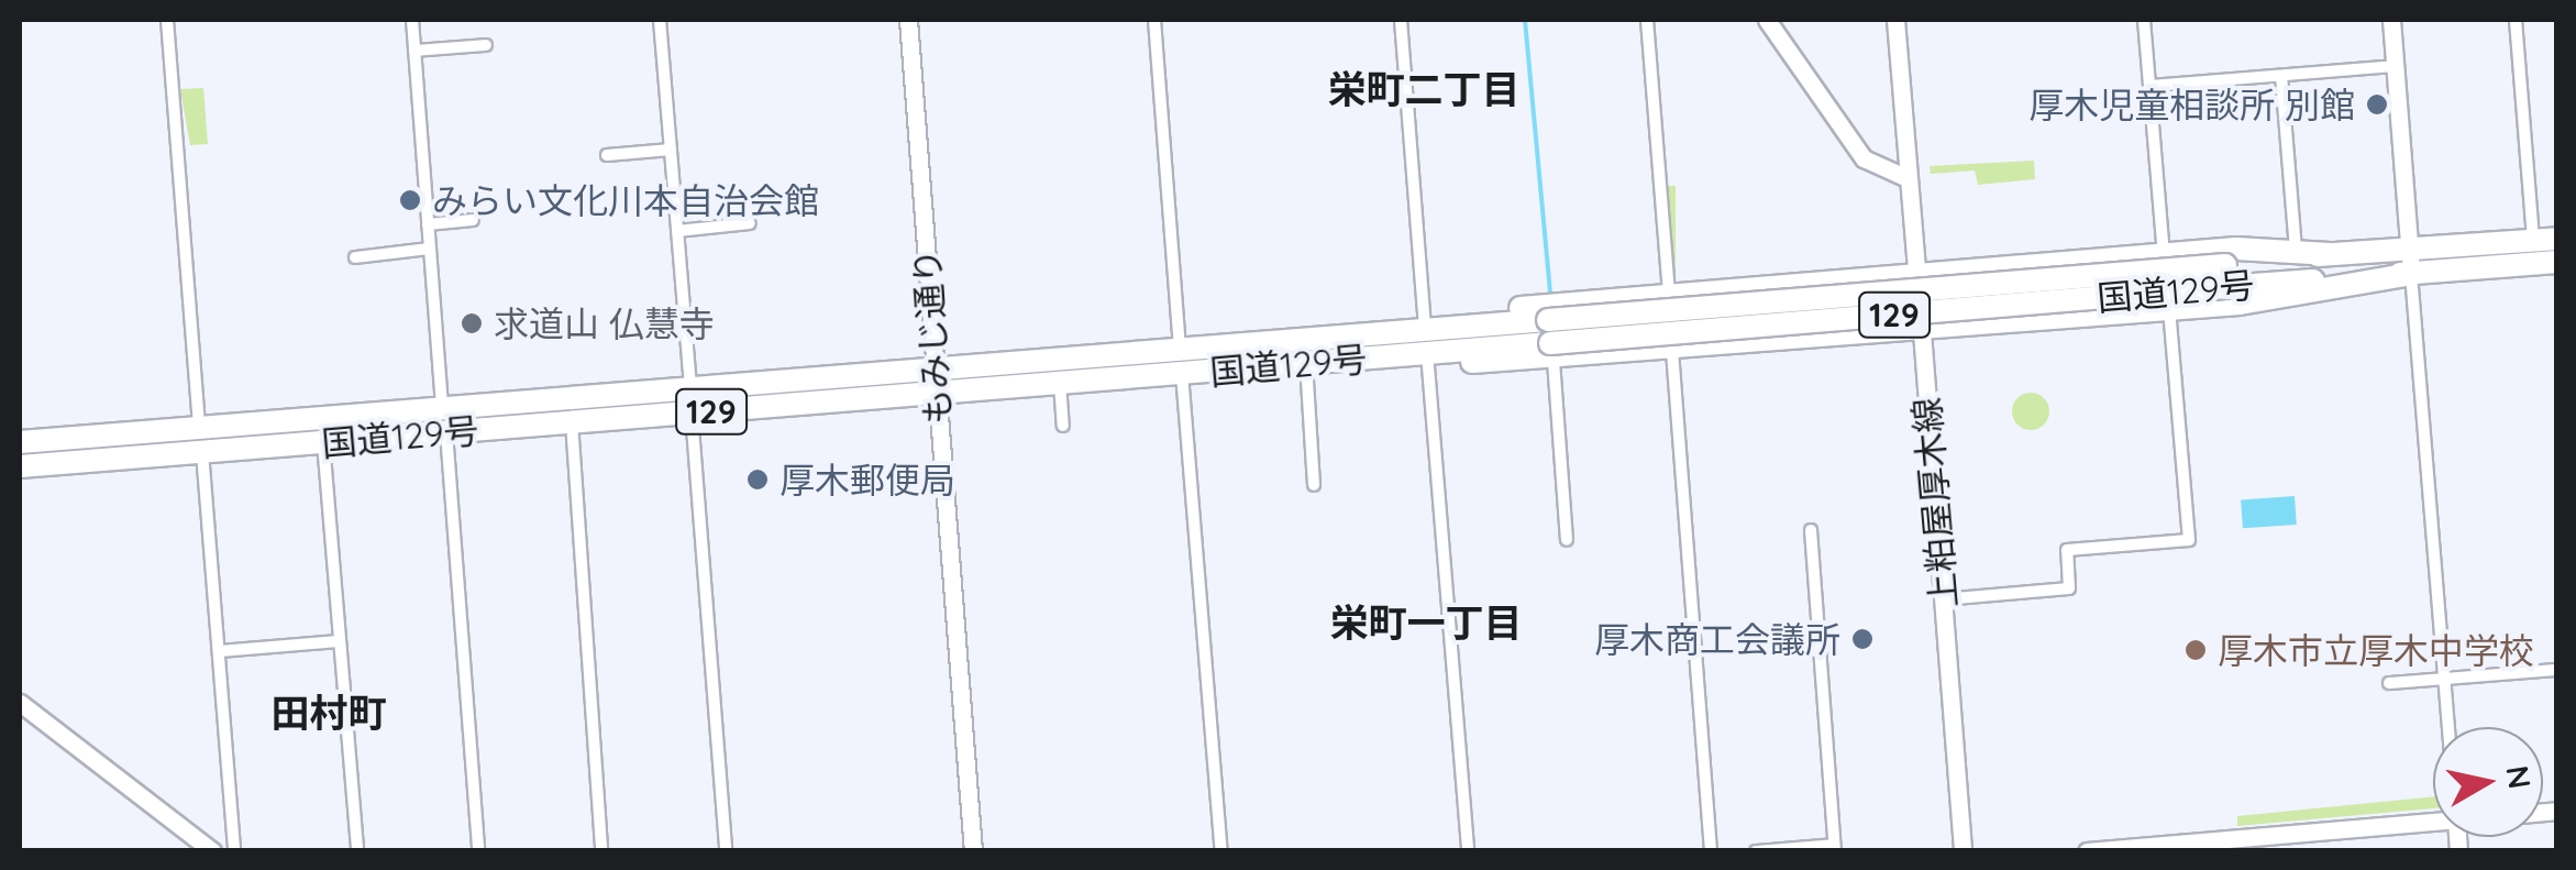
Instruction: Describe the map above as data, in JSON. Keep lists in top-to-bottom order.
{
  "streets": {
    "highway": ["国道129号", "129"],
    "street": ["もみじ通り", "上粕屋厚木線"]
  },
  "crossings": [
    ["国道129号", "129"],
    ["国道129号", "もみじ通り"],
    ["129", "上粕屋厚木線"]
  ],
  "districts": ["栄町二丁目", "栄町一丁目", "田村町"],
  "places": [
    "厚木児童相談所 別館",
    "みらい文化川本自治会館",
    "求道山 仏慧寺",
    "厚木郵便局",
    "厚木商工会議所",
    "厚木市立厚木中学校"
  ],
  "north": "right"
}
